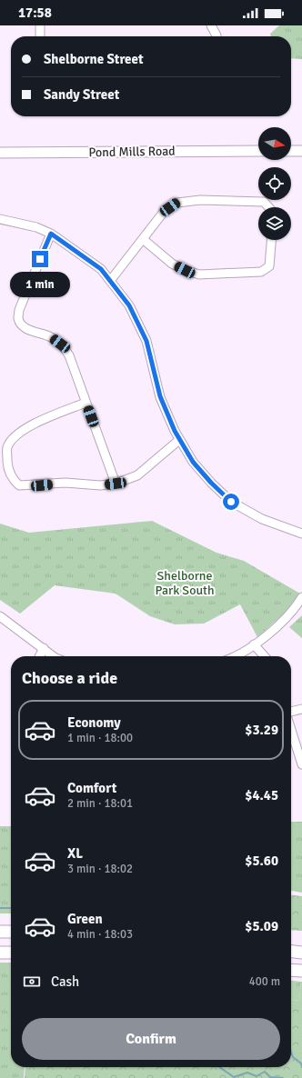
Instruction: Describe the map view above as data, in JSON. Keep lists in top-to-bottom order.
{
  "streets": {
    "main road": ["Pond Mills Road"]
  },
  "parks": ["Shelborne Park South"],
  "north": "right",
  "page": {
    "status": "17:58",
    "banner": ["Shelborne Street", "Sandy Street"],
    "bubble": "1 min",
    "heading": "Choose a ride",
    "list": [
      {
        "name": "Economy",
        "note": "1 min · 18:00",
        "value": "$3.29"
      },
      {
        "name": "Comfort",
        "note": "2 min · 18:01",
        "value": "$4.45"
      },
      {
        "name": "XL",
        "note": "3 min · 18:02",
        "value": "$5.60"
      },
      {
        "name": "Green",
        "note": "4 min · 18:03",
        "value": "$5.09"
      }
    ],
    "pay": ["Cash", "400 m"],
    "buttons": "Confirm"
  }
}
